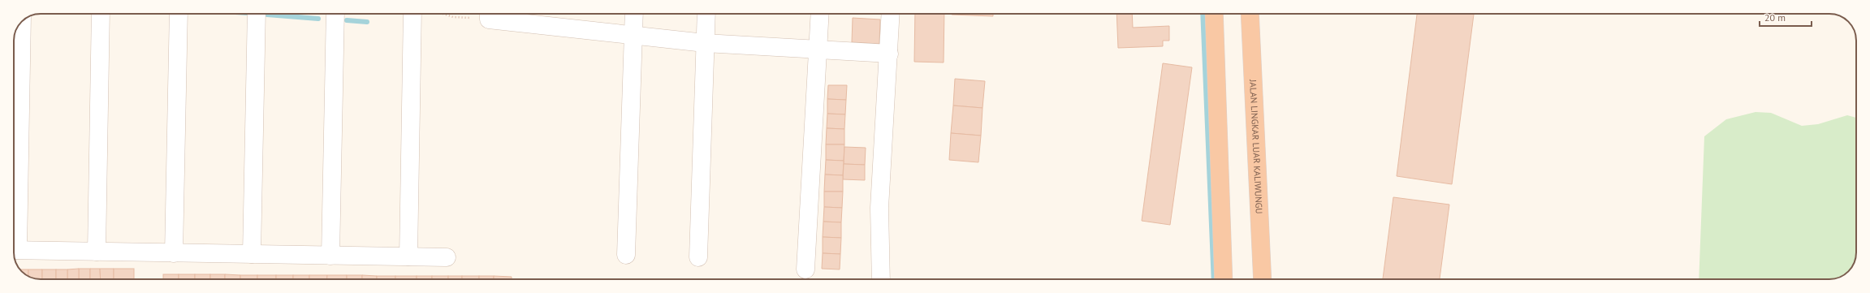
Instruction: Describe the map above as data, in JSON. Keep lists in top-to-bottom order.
{
  "streets": {
    "highway": ["JALAN LINGKAR LUAR KALIWUNGU"]
  },
  "scale_bar": "20 m"
}
